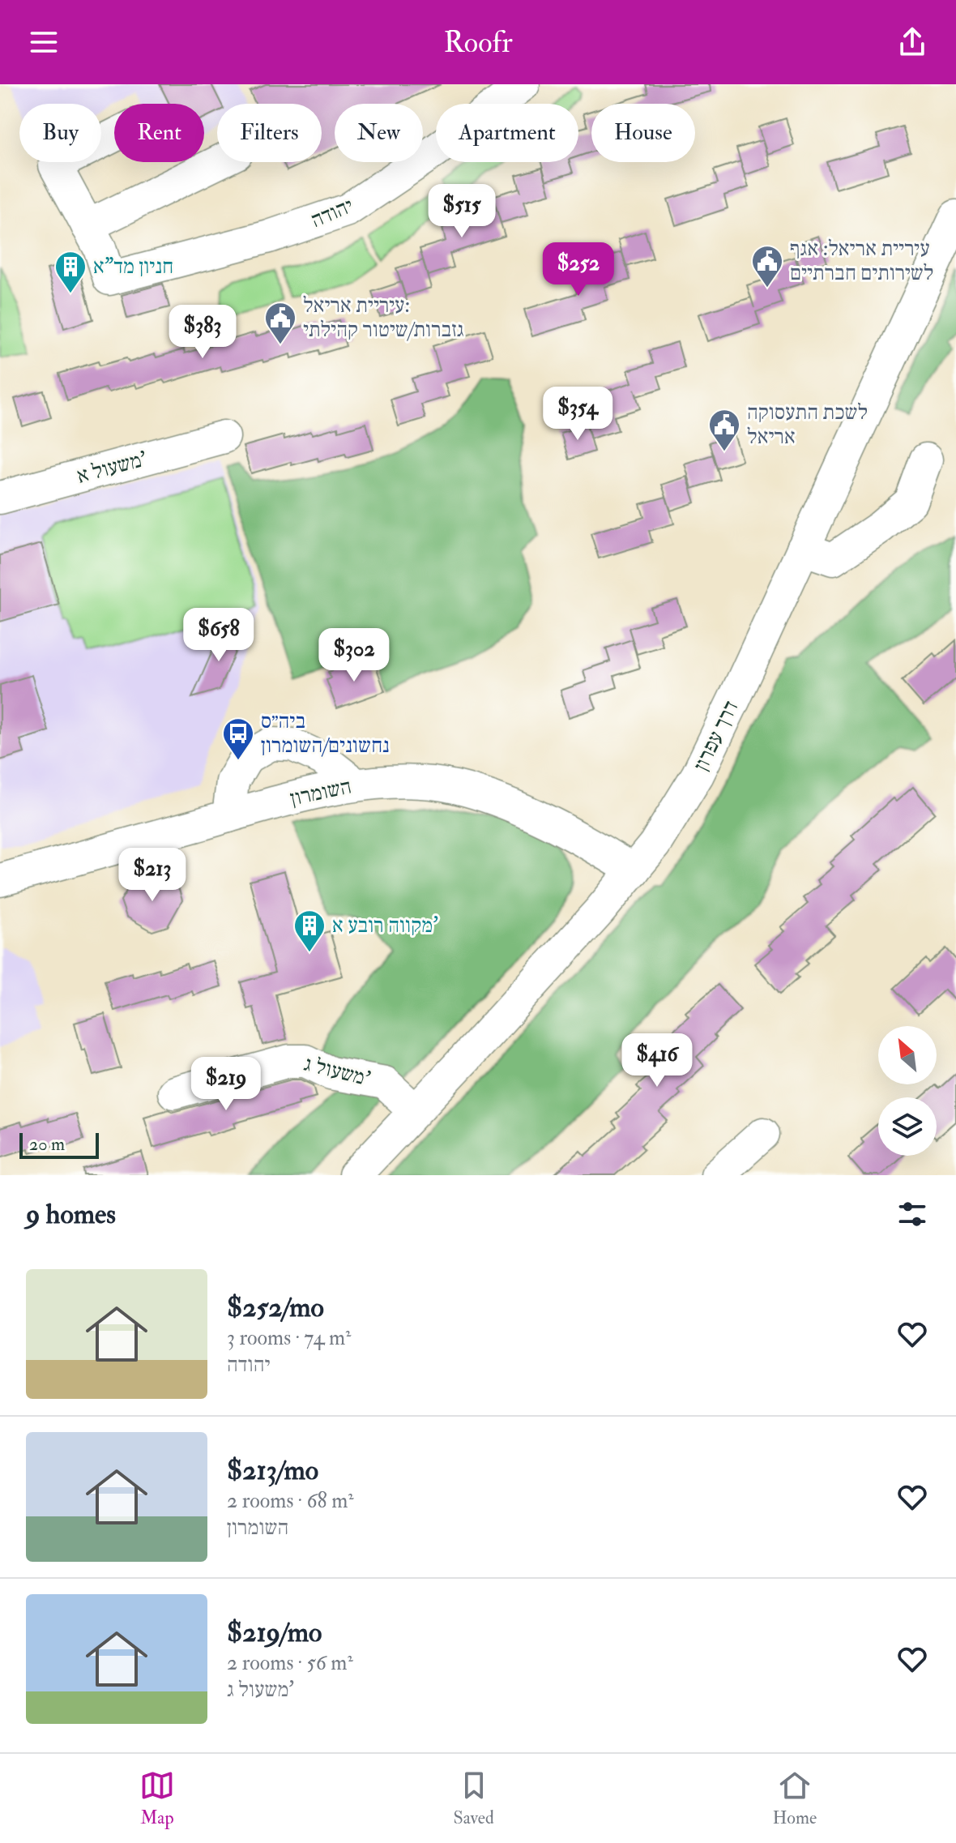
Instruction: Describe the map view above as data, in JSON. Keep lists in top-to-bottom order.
{
  "streets": {
    "street": [
      "יהודה",
      "משעול א'",
      "דרך עפרון",
      "השומרון",
      "משעול ג'"
    ]
  },
  "crossings": [
    ["דרך עפרון", "השומרון"],
    ["דרך עפרון", "משעול ג'"]
  ],
  "places": {
    "public building": ["עיריית אריאל: אגף לשירותים חברתיים", "עיריית אריאל: גזברות/שיטור קהילתי", "לשכת התעסוקה אריאל"],
    "building": ["חניון מד\"א", "מקווה רובע א'"],
    "bus stop": ["ביה״ס נחשונים/השומרון"]
  },
  "scale_bar": "20 m",
  "north": "top left",
  "page": {
    "header": "Roofr",
    "chip": [
      "Buy",
      "Rent",
      "Filters",
      "New",
      "Apartment",
      "House"
    ],
    "price": [
      "$515",
      "$252",
      "$383",
      "$354",
      "$658",
      "$302",
      "$213",
      "$416",
      "$219"
    ],
    "scale": "20 m",
    "heading": "9 homes",
    "list": [
      {
        "name": "$252/mo",
        "note": "3 rooms · 74 m² · יהודה"
      },
      {
        "name": "$213/mo",
        "note": "2 rooms · 68 m² · השומרון"
      },
      {
        "name": "$219/mo",
        "note": "2 rooms · 56 m² · משעול ג'"
      }
    ],
    "tabs": ["Map", "Saved", "Home"]
  }
}
